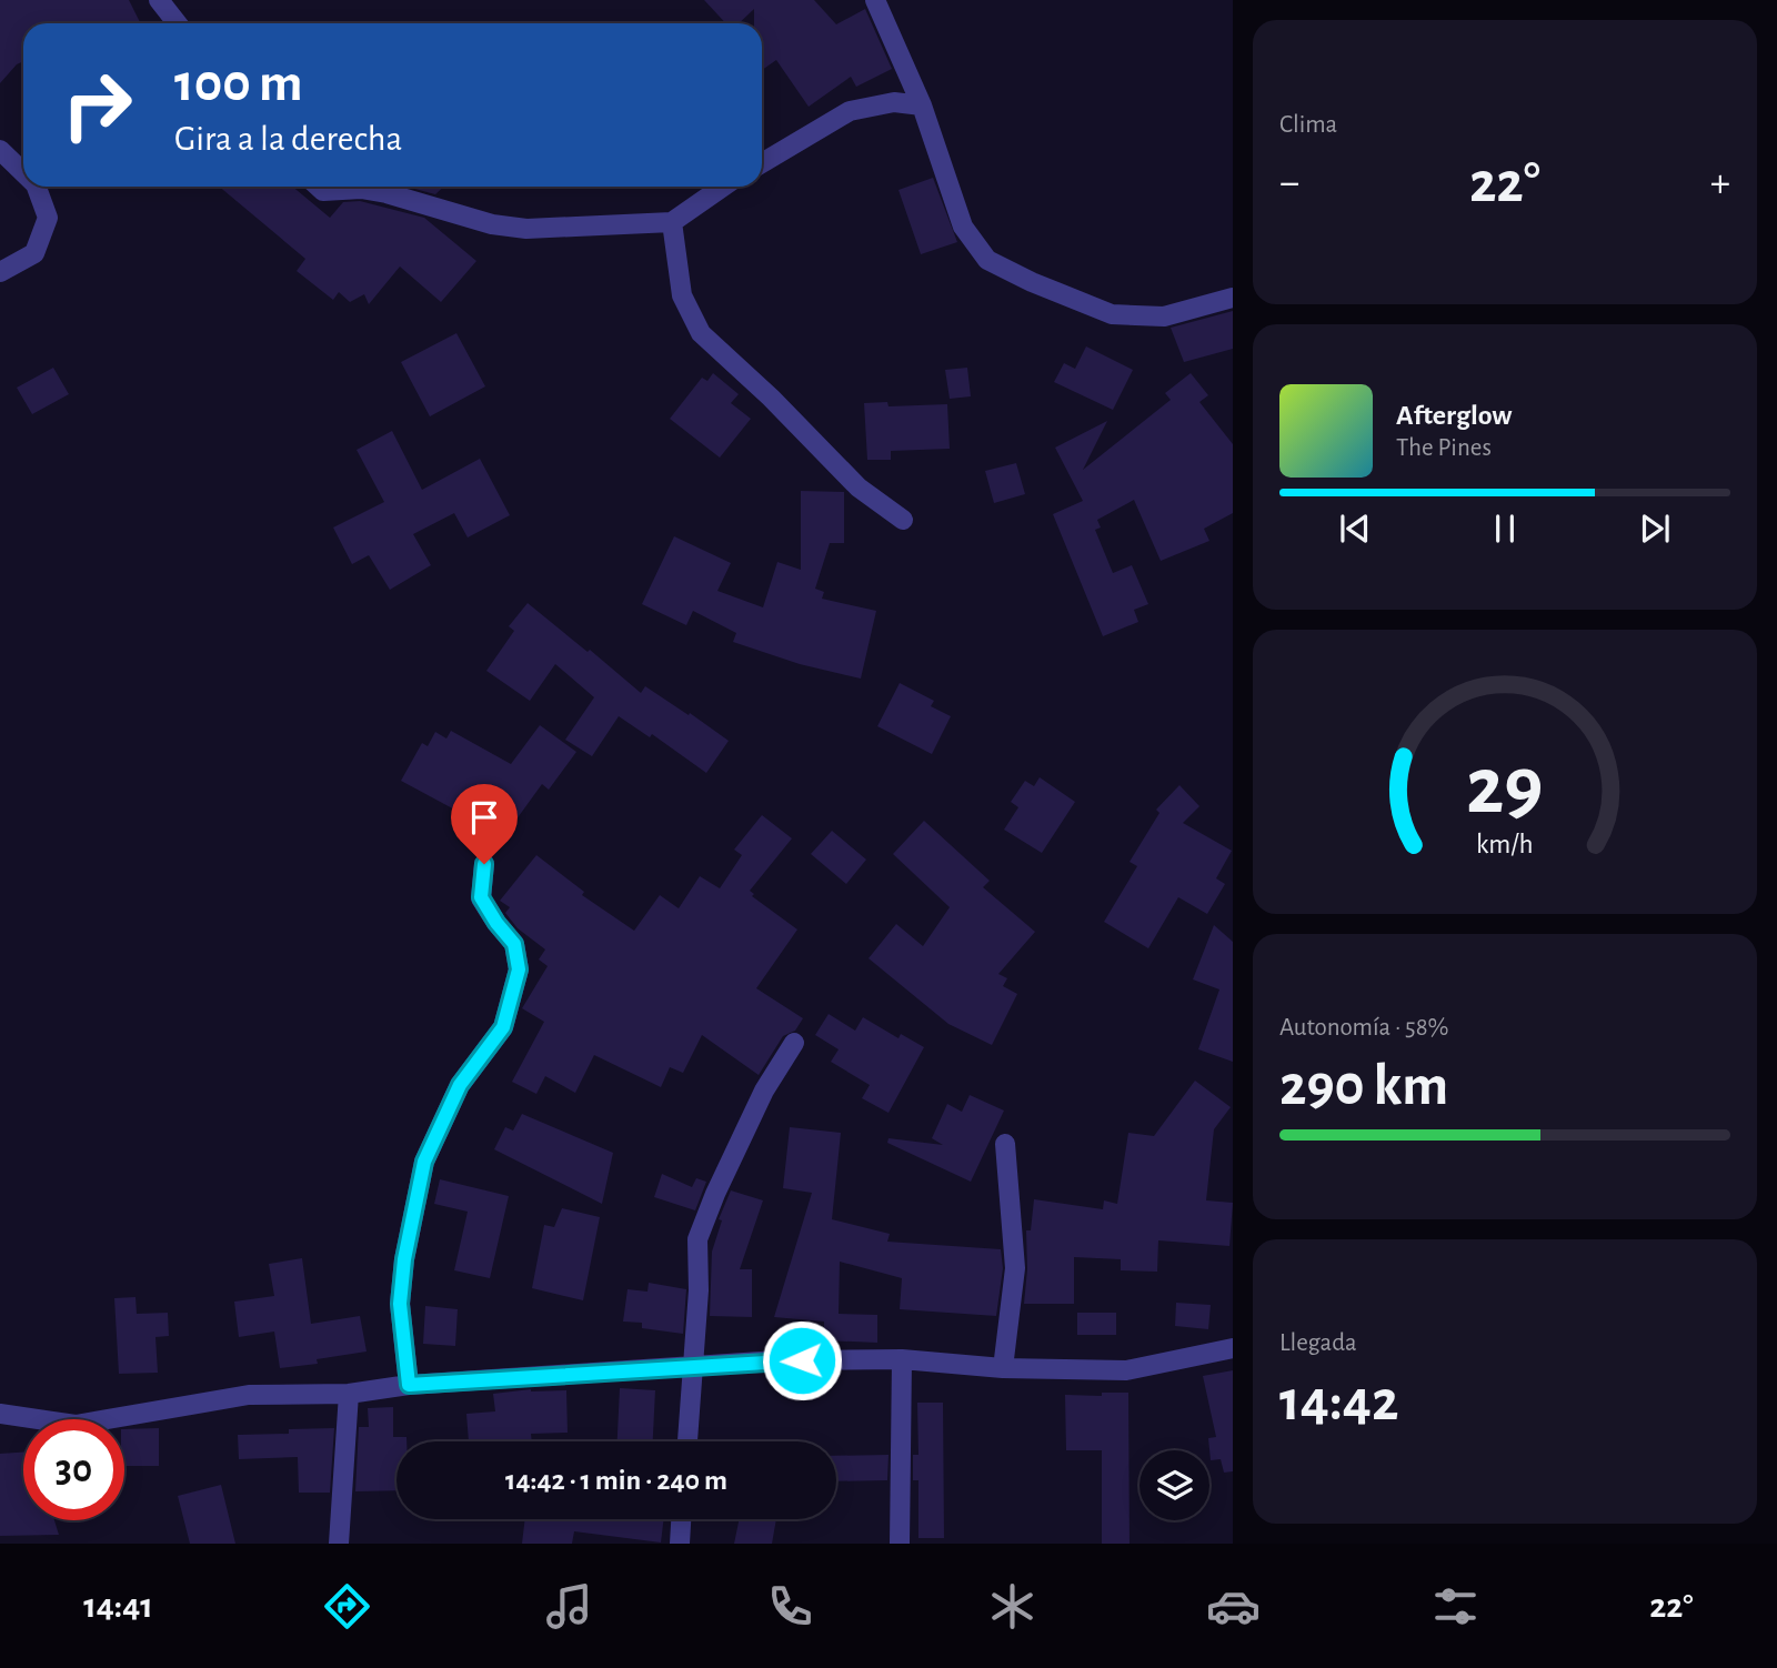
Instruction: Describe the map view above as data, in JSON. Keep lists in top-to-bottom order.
{
  "page": {
    "tile": [
      "Clima",
      ["Autonomía · 58%", "290 km"],
      ["Llegada", "14:42"]
    ],
    "turn": ["100 m", "Gira a la derecha"],
    "heat": ["−", "22°", "+"],
    "song": ["Afterglow", "The Pines"],
    "limit": "30",
    "trip": "14:42 · 1 min · 240 m",
    "tabs": ["14:41", "22°"],
    "gauge": ["29", "km/h"]
  }
}
